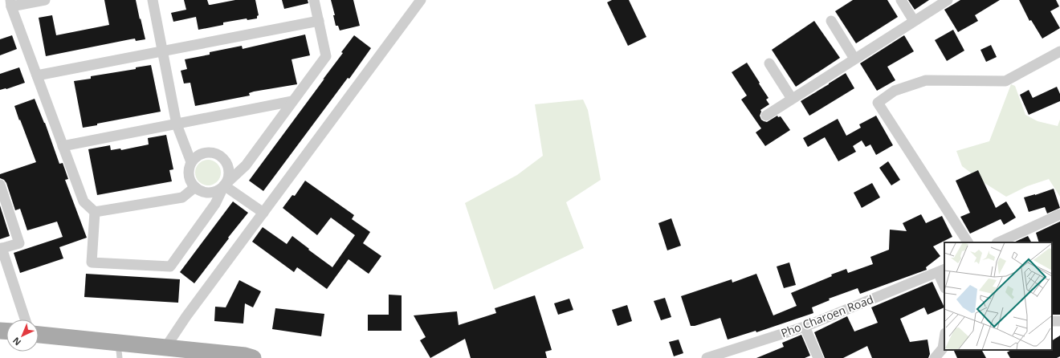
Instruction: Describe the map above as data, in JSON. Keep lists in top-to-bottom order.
{
  "streets": {
    "street": ["Pho Charoen Road"]
  },
  "north": "bottom left"
}
